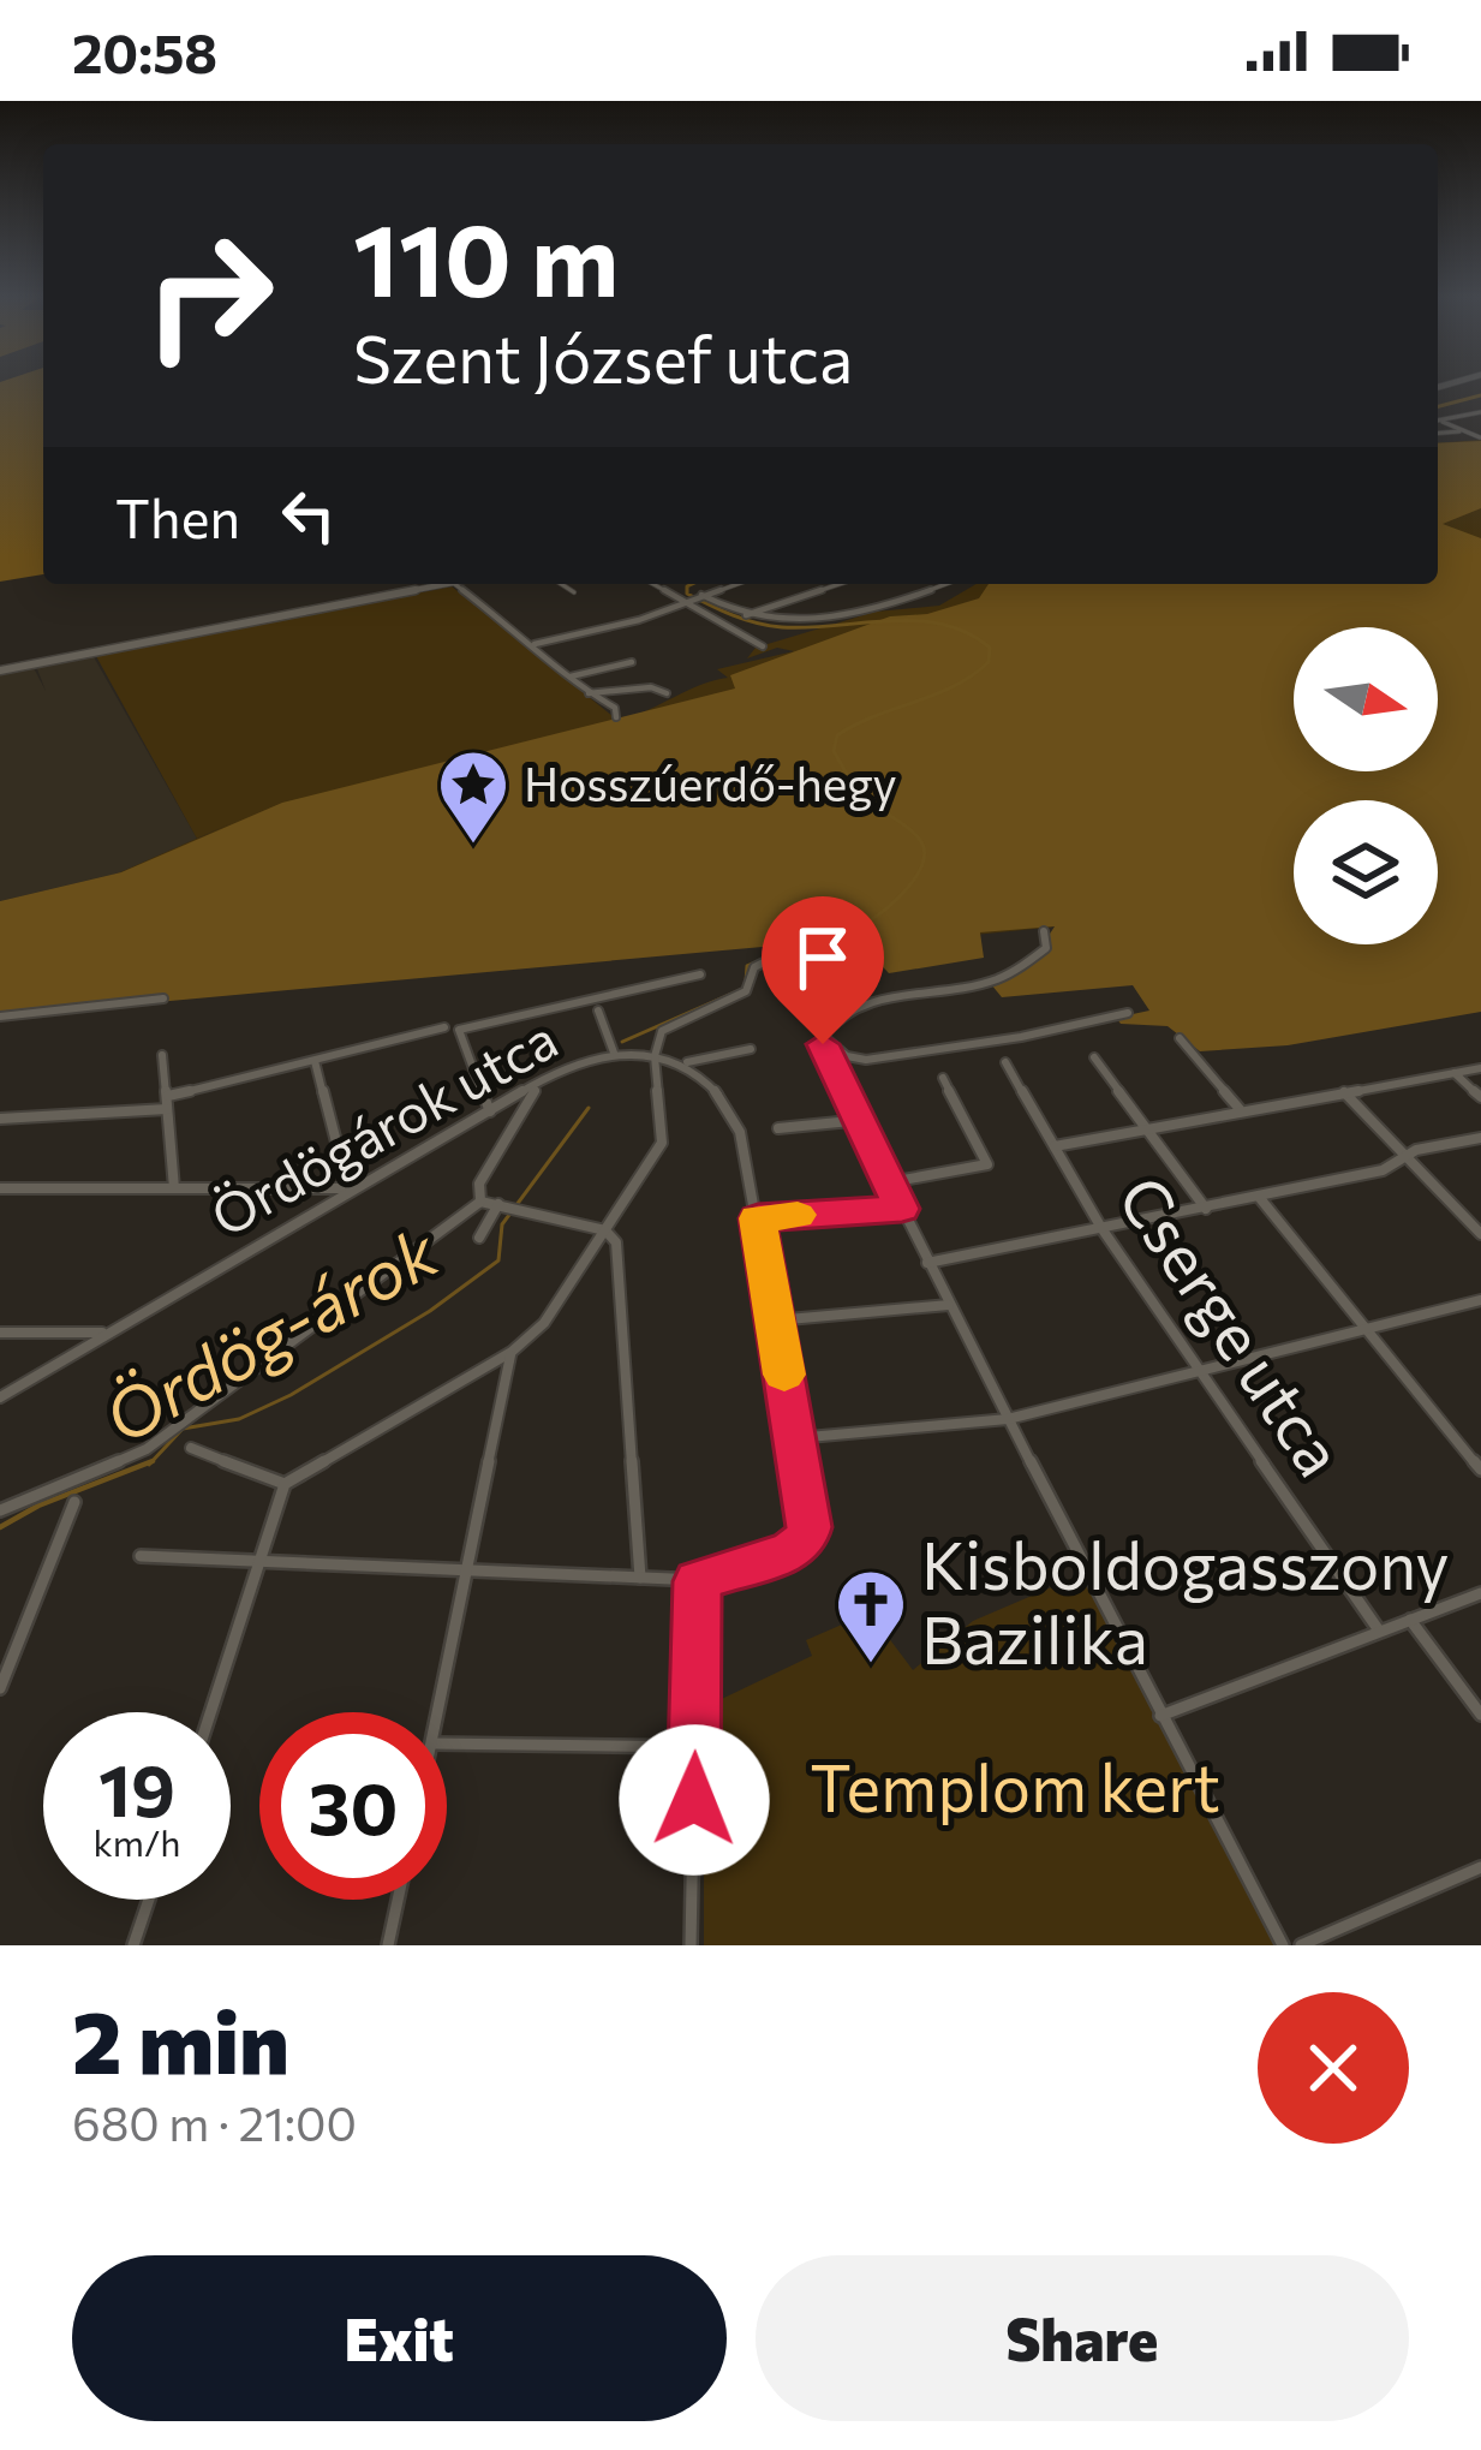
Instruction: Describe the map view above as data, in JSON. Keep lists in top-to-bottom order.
{
  "streets": {
    "street": ["Ördögárok utca", "Cserge utca"]
  },
  "water": ["Ördög-árok"],
  "parks": ["Templom kert"],
  "places": {
    "place": ["Hosszúerdő-hegy"],
    "church": ["Kisboldogasszony Bazilika"]
  },
  "north": "right",
  "page": {
    "status": "20:58",
    "turn": ["110 m", "Szent József utca"],
    "then": "Then",
    "speed": "19 km/h",
    "limit": "30",
    "heading": ["2 min", "680 m · 21:00"],
    "buttons": ["Exit", "Share"]
  }
}
